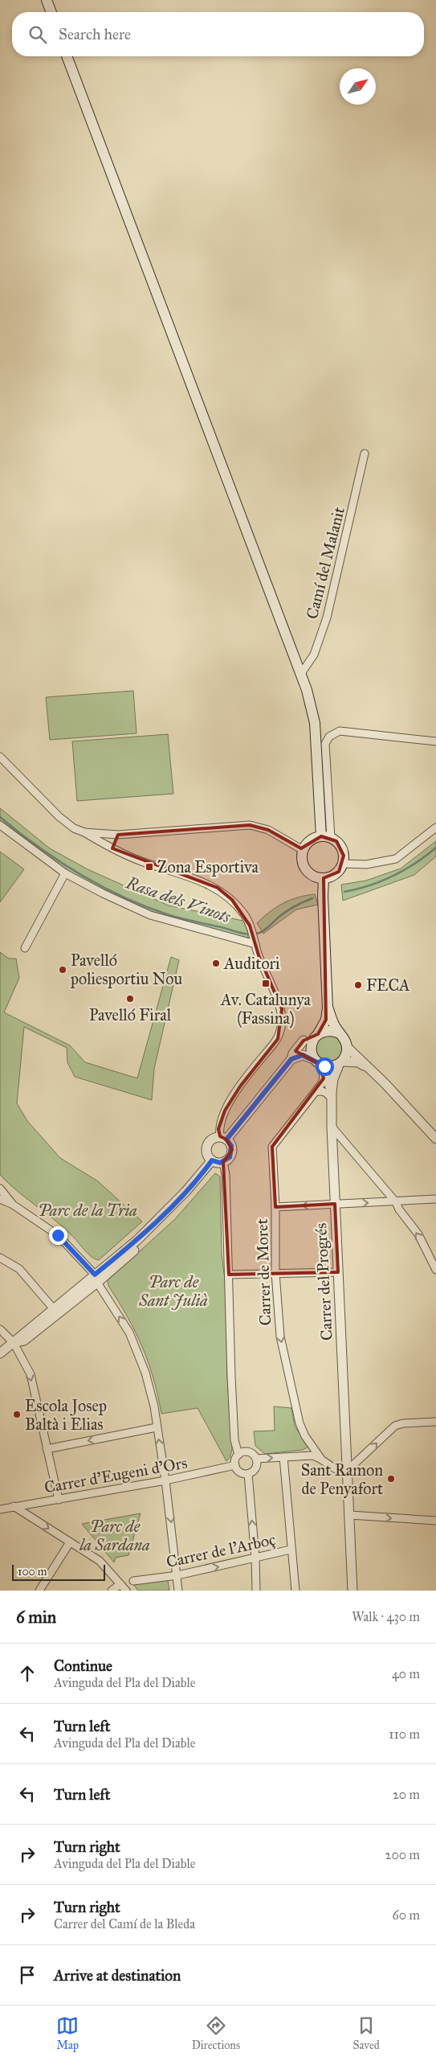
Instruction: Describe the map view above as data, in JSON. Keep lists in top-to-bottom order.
{
  "streets": {
    "street": [
      "Camí del Malanit",
      "Carrer de Moret",
      "Carrer del Progrés",
      "Carrer d'Eugeni d'Ors",
      "Carrer de l'Arboç"
    ]
  },
  "crossings": [
    ["Carrer de Moret", "Carrer del Progrés"]
  ],
  "one_way": ["Carrer de l'Arboç"],
  "water": ["Rasa dels Vinots"],
  "parks": ["Parc de la Tria", "Parc de Sant Julià", "Parc de la Sardana"],
  "places": {
    "transit": ["Zona Esportiva", "Av. Catalunya (Fassina)"],
    "other": [
      "Auditori",
      "Pavelló poliesportiu Nou",
      "FECA",
      "Pavelló Firal",
      "Escola Josep Baltà i Elias",
      "Sant Ramon de Penyafort"
    ]
  },
  "scale_bar": "100 m",
  "north": "top right",
  "page": {
    "search": "Search here",
    "scale": "100 m",
    "heading": ["6 min", "Walk · 430 m"],
    "list": [
      ["Continue", "Avinguda del Pla del Diable", "40 m"],
      ["Turn left", "Avinguda del Pla del Diable", "110 m"],
      ["Turn left", "20 m"],
      ["Turn right", "Avinguda del Pla del Diable", "200 m"],
      ["Turn right", "Carrer del Camí de la Bleda", "60 m"],
      "Arrive at destination"
    ],
    "nav": ["Map", "Directions", "Saved"]
  }
}
